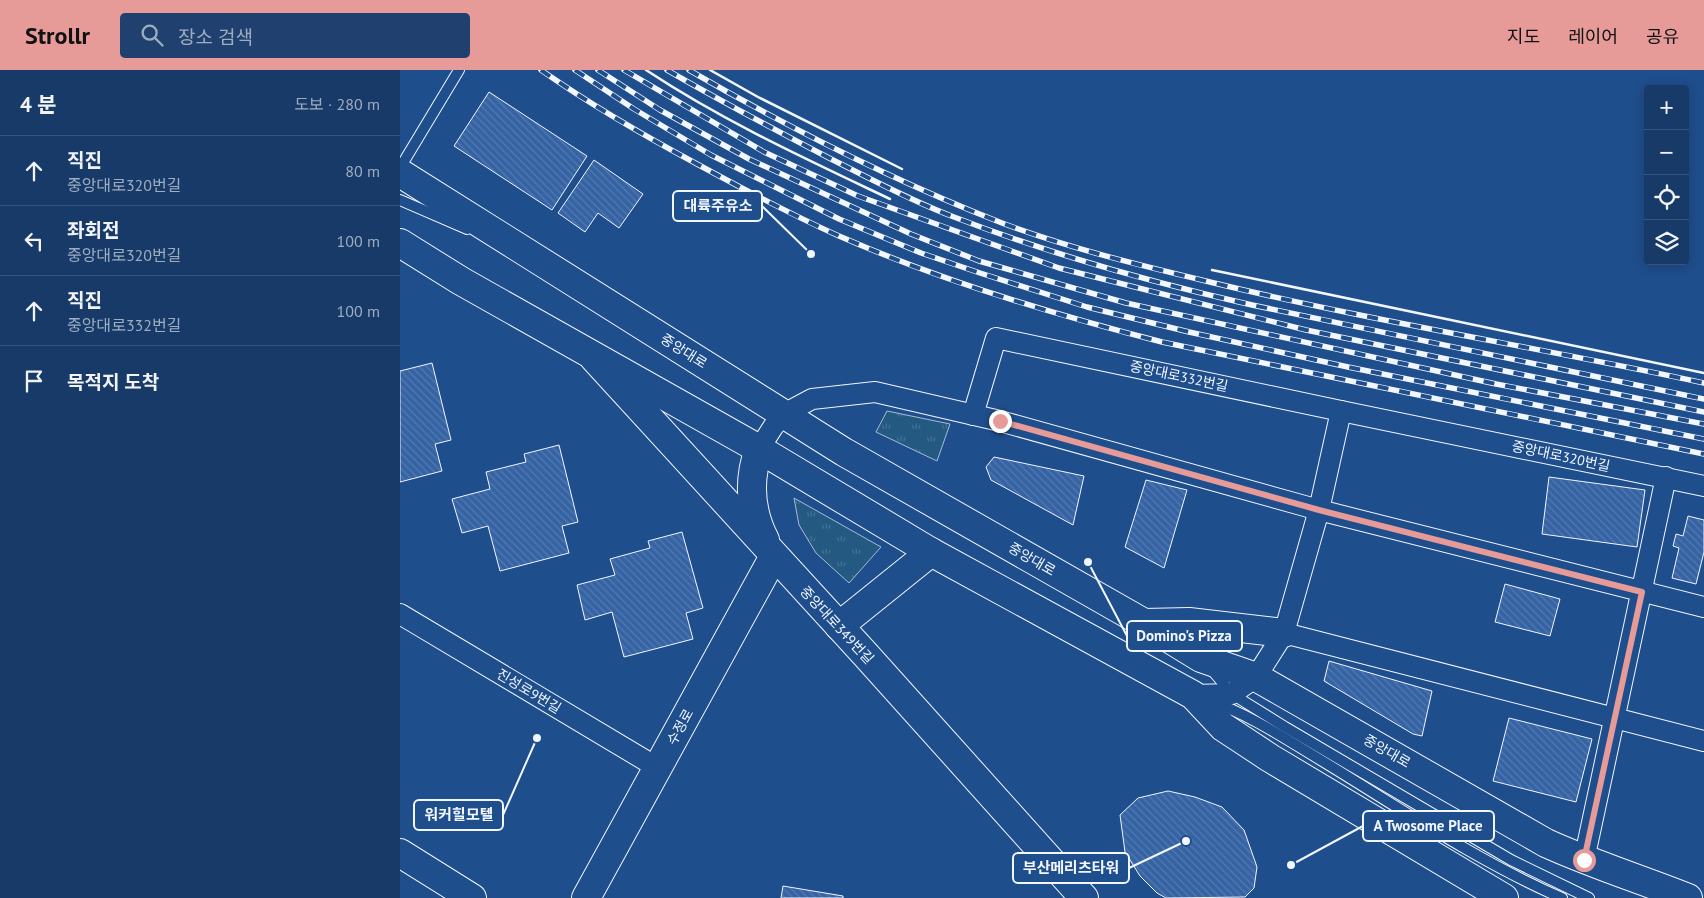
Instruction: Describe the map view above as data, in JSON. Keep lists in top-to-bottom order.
{
  "streets": {
    "main road": ["중앙대로", "중앙대로349번길", "수정로"],
    "street": ["중앙대로332번길", "중앙대로320번길", "진성로9번길"]
  },
  "crossings": [
    ["중앙대로332번길", "중앙대로320번길"],
    ["중앙대로349번길", "수정로"],
    ["진성로9번길", "수정로"]
  ],
  "places": [
    "대륙주유소",
    "Domino's Pizza",
    "워커힐모텔",
    "부산메리츠타워",
    "A Twosome Place"
  ],
  "page": {
    "header": "Strollr",
    "search": "장소 검색",
    "nav": ["지도", "레이어", "공유"],
    "heading": ["4 분", "도보 · 280 m"],
    "map_buttons": ["+", "−"],
    "list": [
      ["직진", "중앙대로320번길", "80 m"],
      ["좌회전", "중앙대로320번길", "100 m"],
      ["직진", "중앙대로332번길", "100 m"],
      "목적지 도착"
    ]
  }
}
